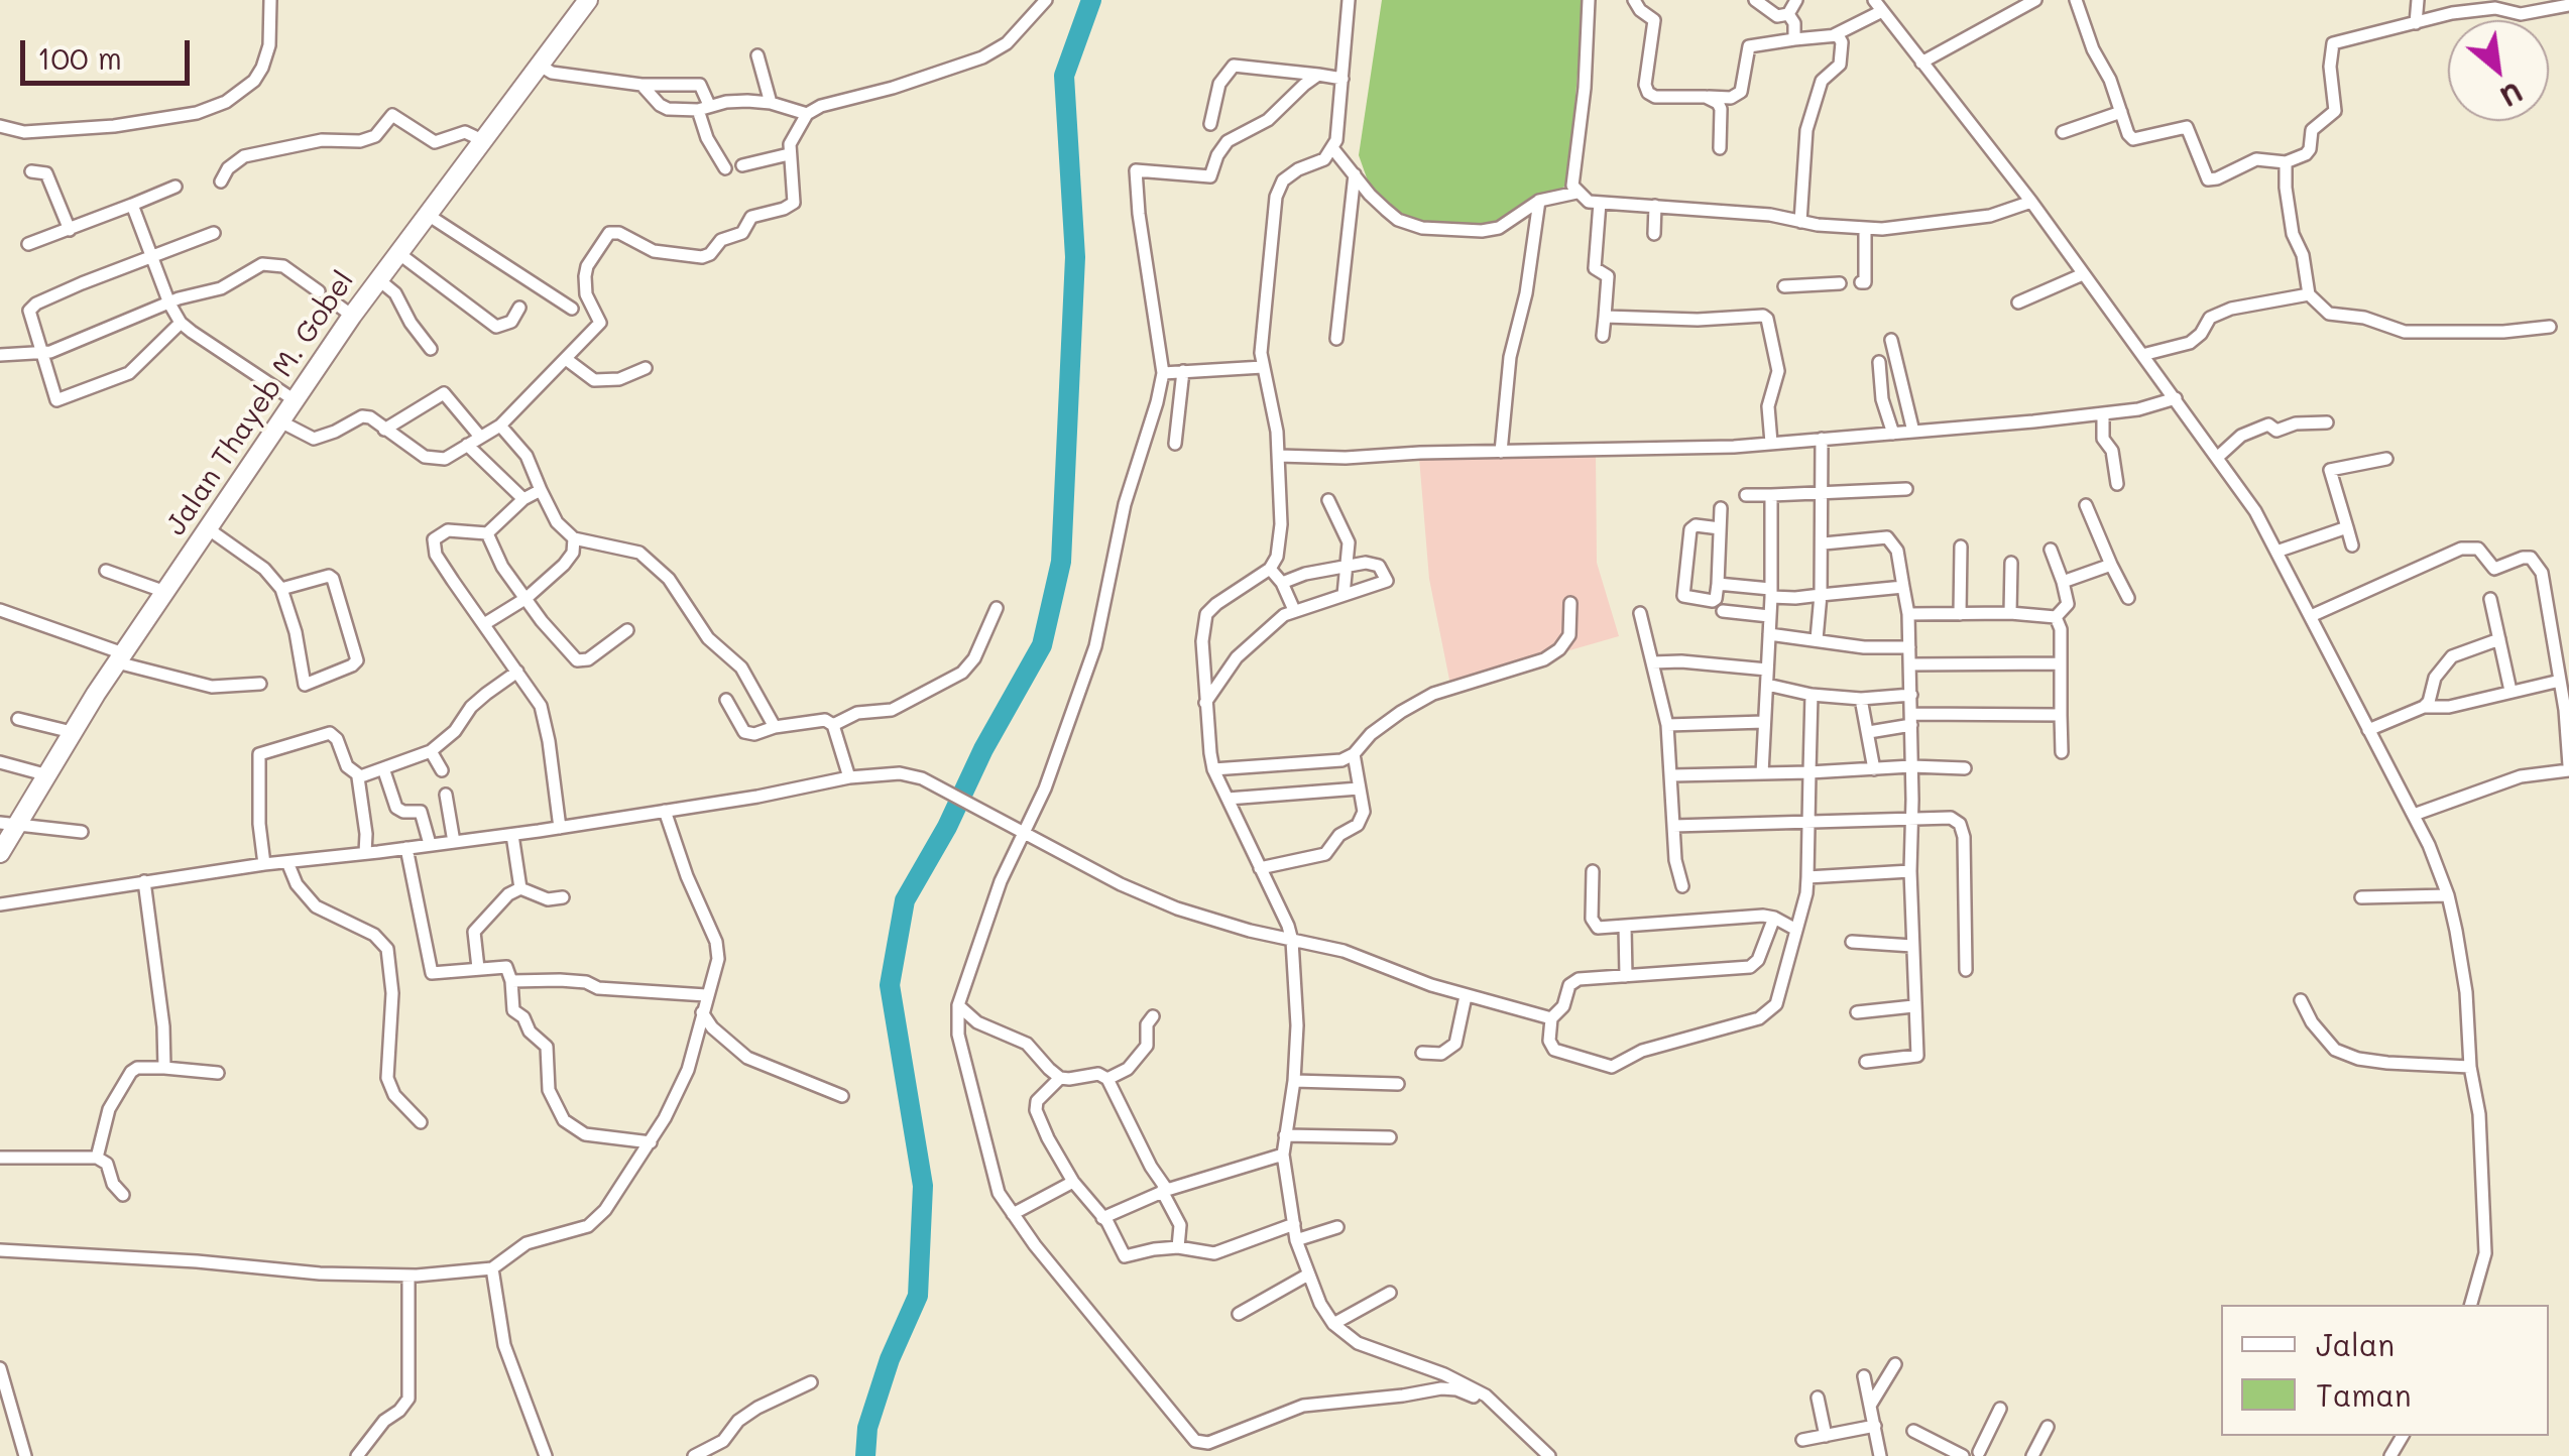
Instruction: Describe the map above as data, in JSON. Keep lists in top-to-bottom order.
{
  "streets": {
    "main road": ["Jalan Thayeb M. Gobel"]
  },
  "legend": ["Jalan", "Taman"],
  "scale_bar": "100 m",
  "north": "bottom right"
}
